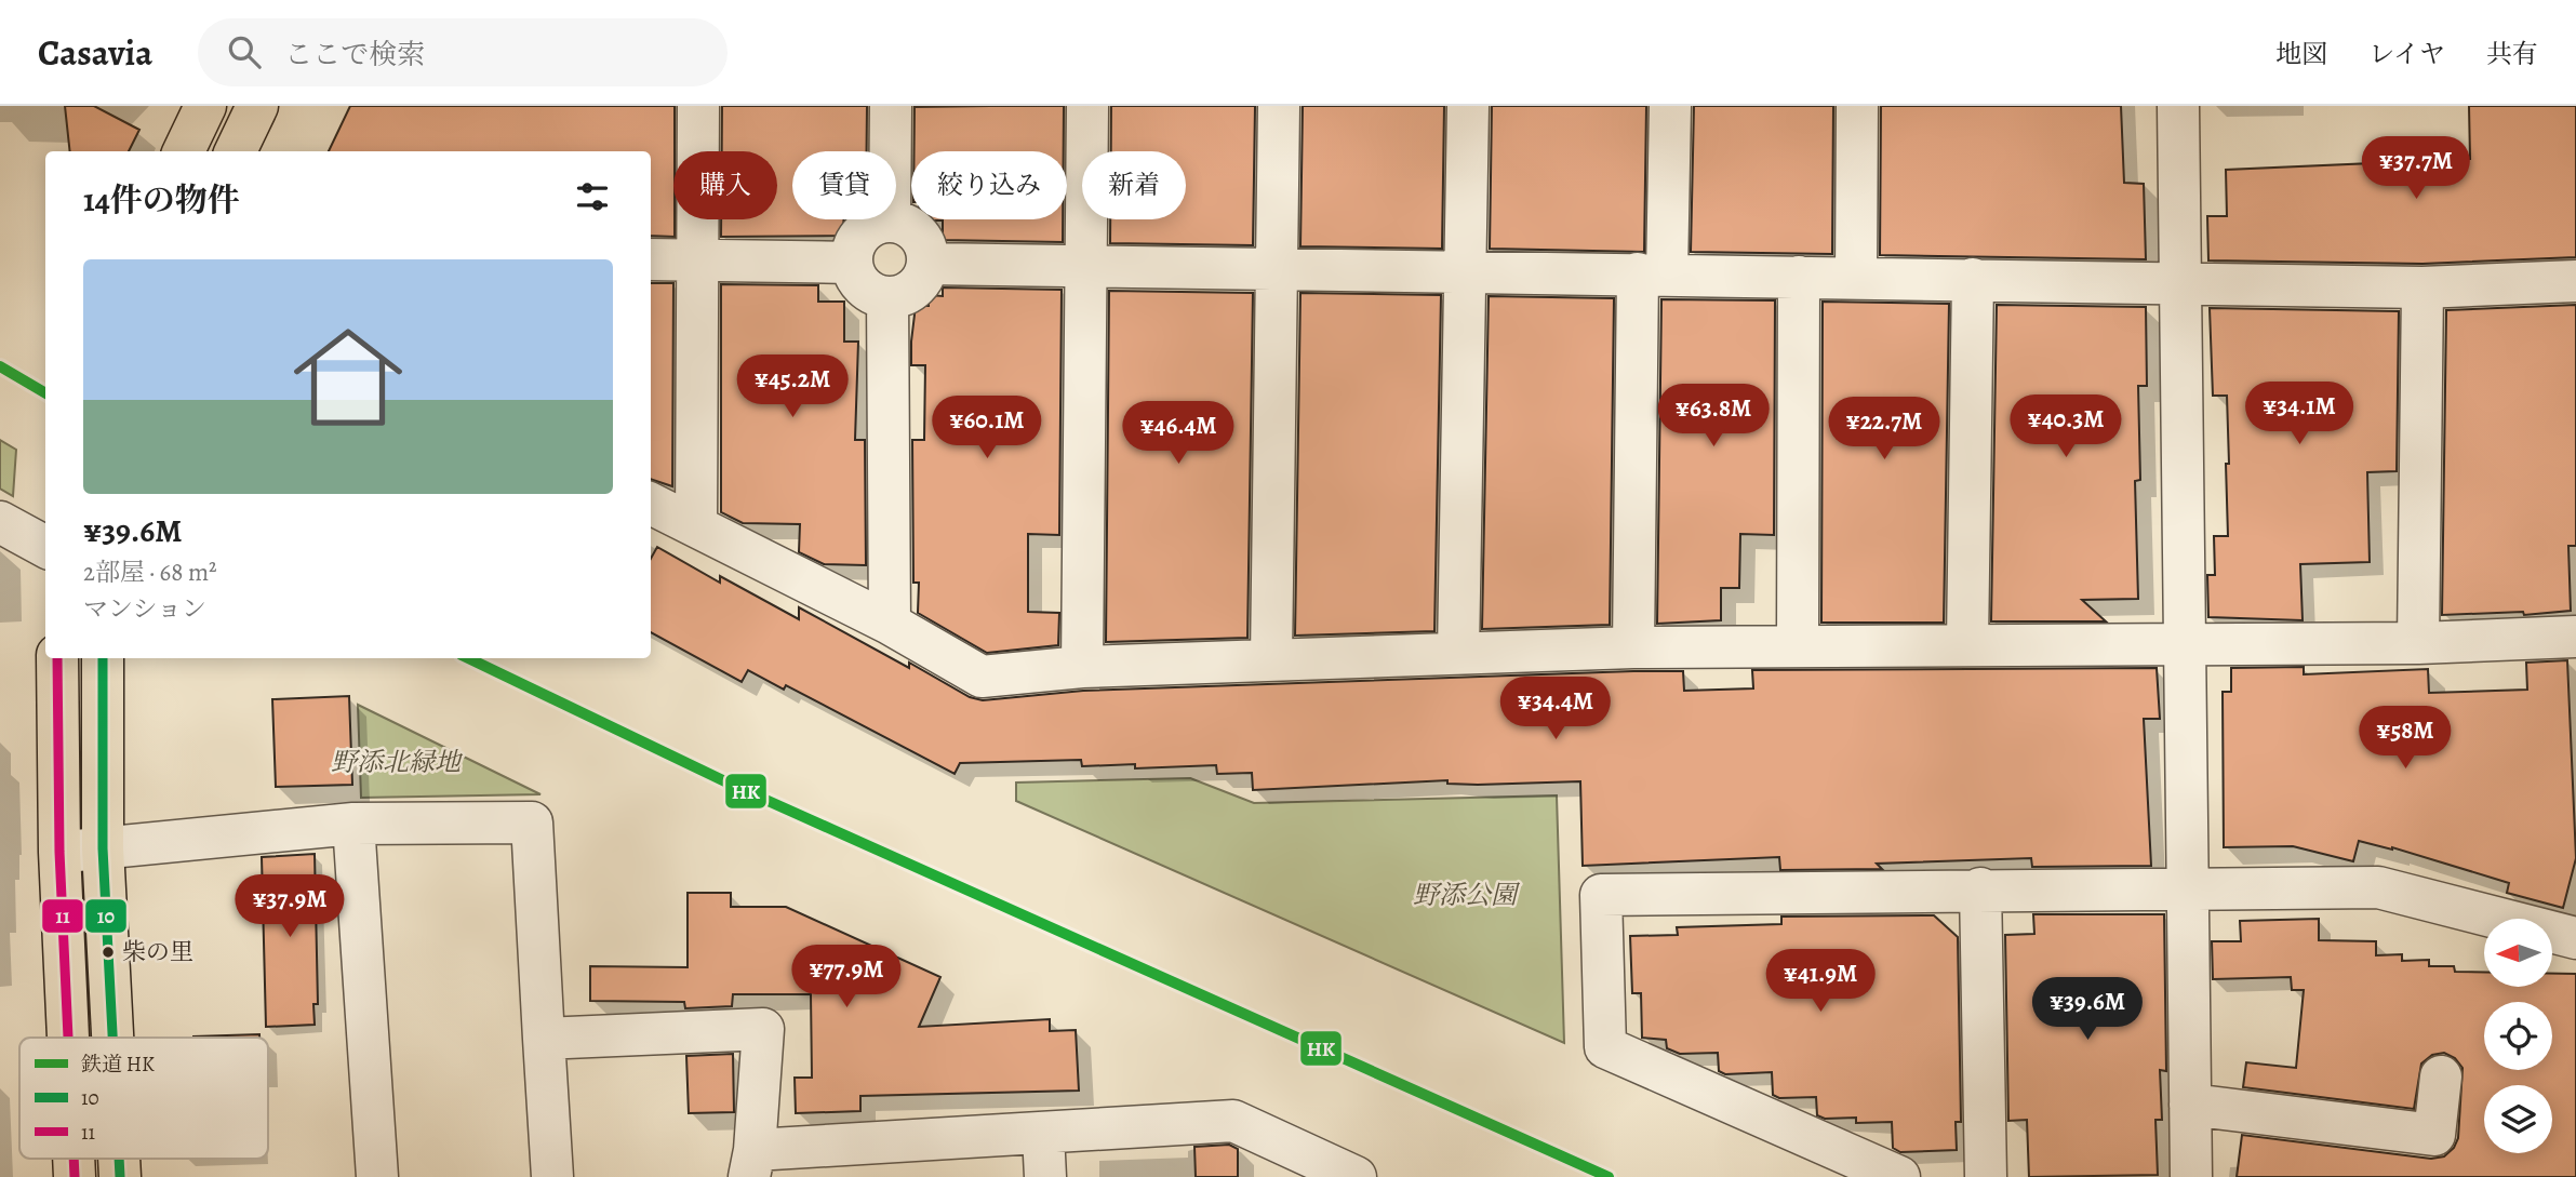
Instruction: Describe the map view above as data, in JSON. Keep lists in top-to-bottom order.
{
  "parks": ["野添北緑地", "野添公園"],
  "places": ["柴の里"],
  "lines": ["rail line HK", "transit line 10", "transit line 11"],
  "legend": ["鉄道 HK", "10", "11"],
  "north": "left",
  "page": {
    "header": "Casavia",
    "search": "ここで検索",
    "nav": ["地図", "レイヤ", "共有"],
    "price": [
      "¥37.7M",
      "¥45.2M",
      "¥34.1M",
      "¥63.8M",
      "¥40.3M",
      "¥60.1M",
      "¥22.7M",
      "¥46.4M",
      "¥34.4M",
      "¥58M",
      "¥37.9M",
      "¥77.9M",
      "¥41.9M",
      "¥39.6M"
    ],
    "chip": [
      "購入",
      "賃貸",
      "絞り込み",
      "新着"
    ],
    "heading": "14件の物件",
    "list": [
      {
        "name": "¥39.6M",
        "note": "2部屋 · 68 m² · マンション"
      }
    ]
  }
}
